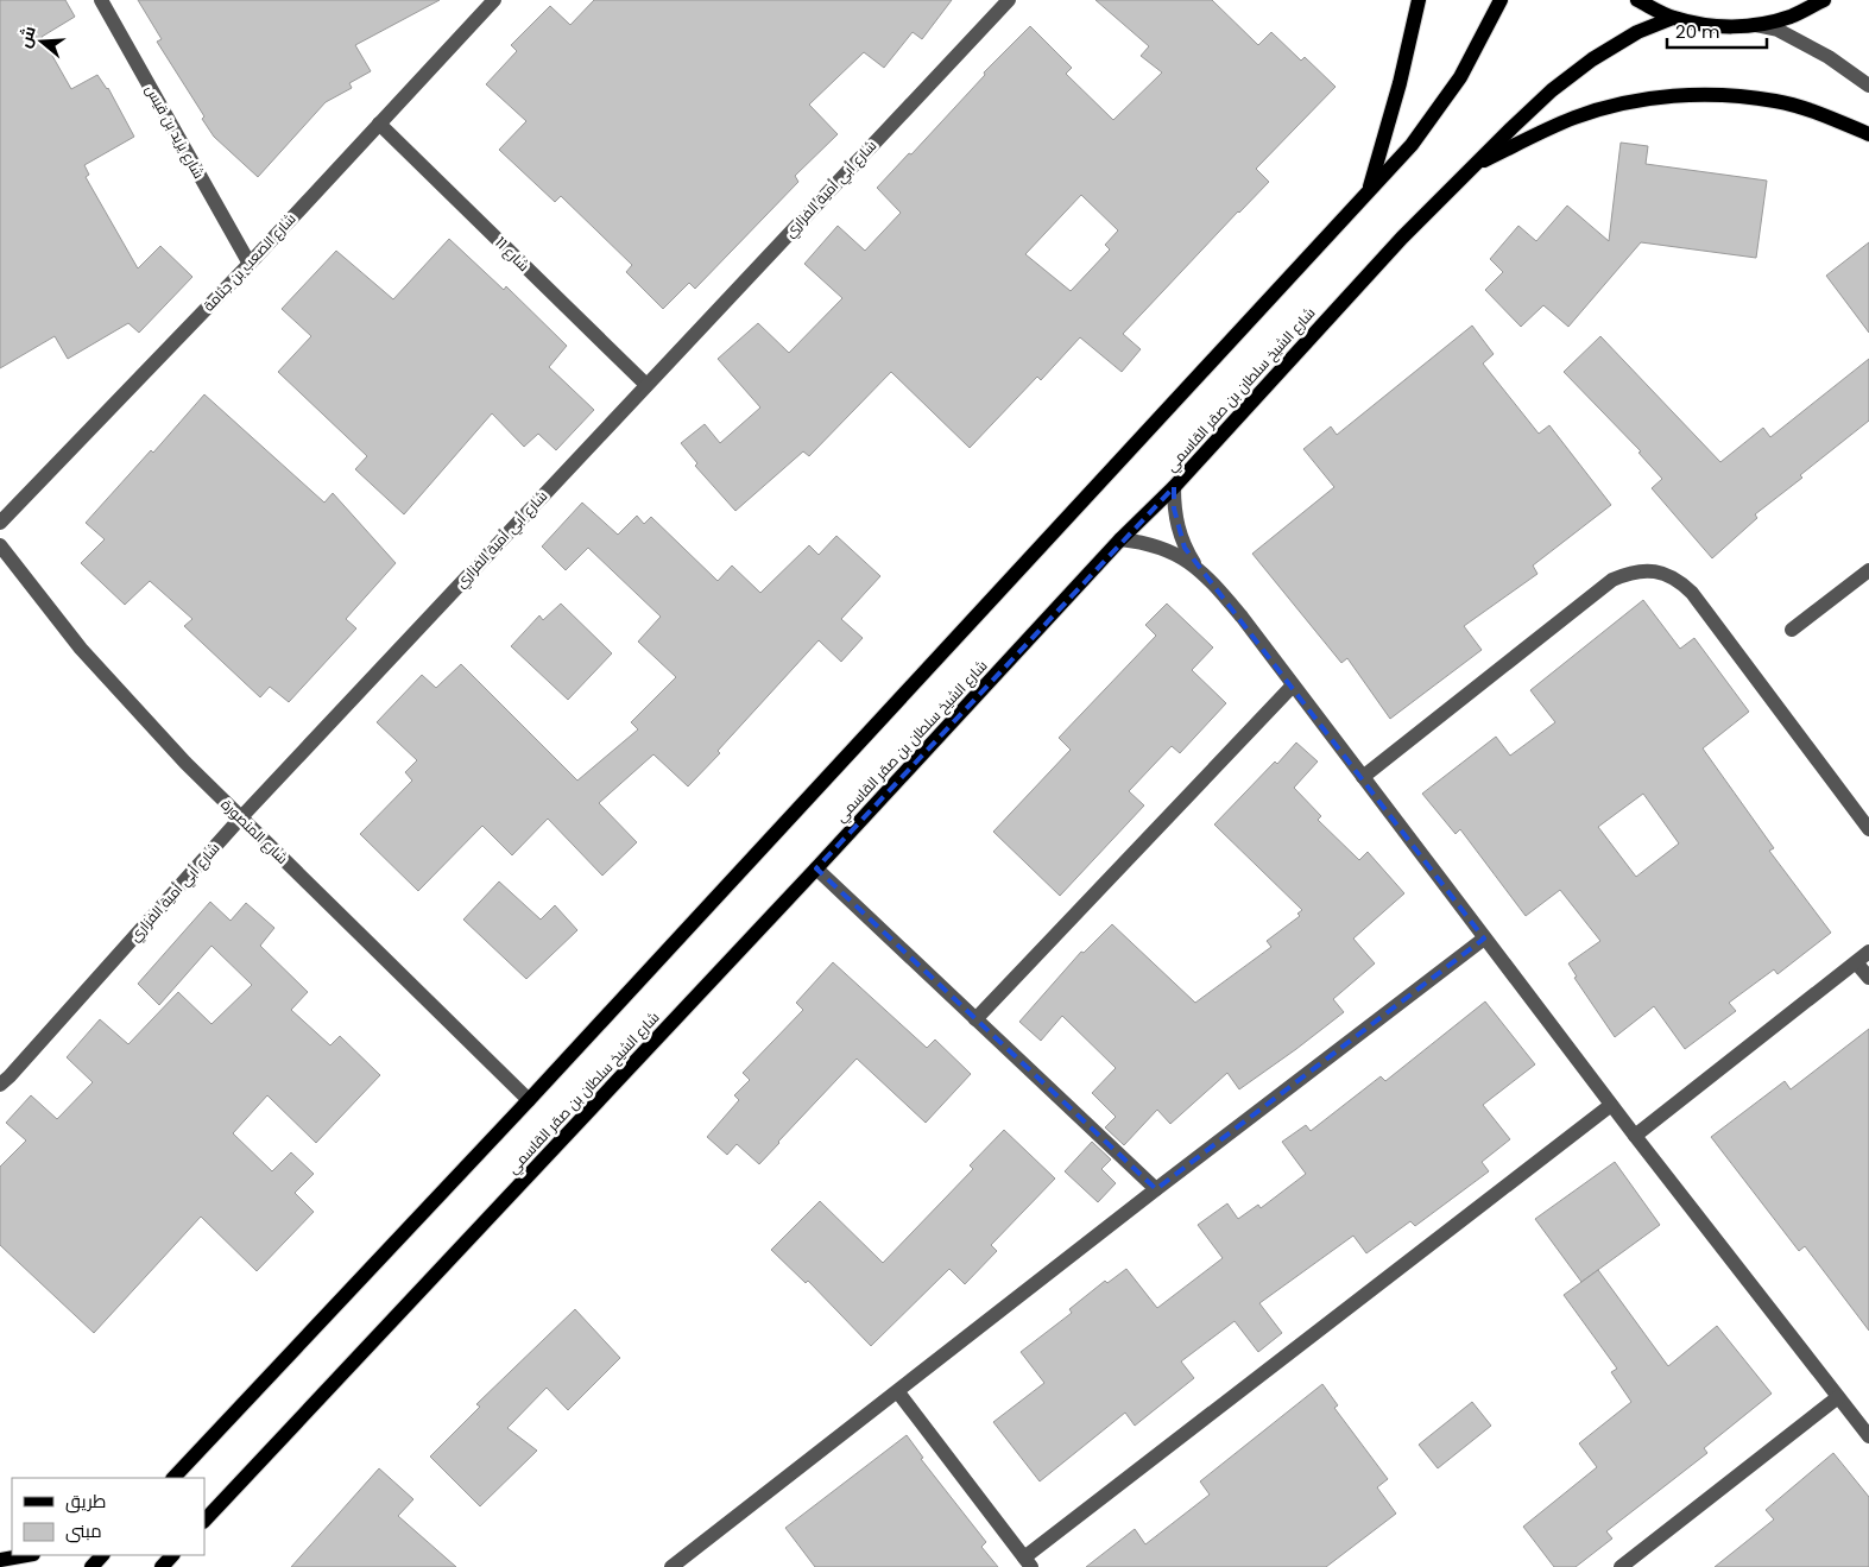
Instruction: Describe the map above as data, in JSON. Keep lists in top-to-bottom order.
{
  "streets": {
    "main road": ["شارع الشيخ سلطان بن صقر القاسمي"],
    "street": [
      "شارع يزيد بن قيس",
      "شارع أبي أمية الفزاري",
      "شارع 11",
      "شارع الصعب بن جثامة",
      "شارع المنصورة"
    ]
  },
  "crossings": [
    ["شارع يزيد بن قيس", "شارع الصعب بن جثامة"],
    ["شارع أبي أمية الفزاري", "شارع 11"],
    ["شارع أبي أمية الفزاري", "شارع المنصورة"],
    ["شارع 11", "شارع الصعب بن جثامة"]
  ],
  "legend": ["طريق", "مبنى"],
  "scale_bar": "20 m",
  "north": "left"
}
